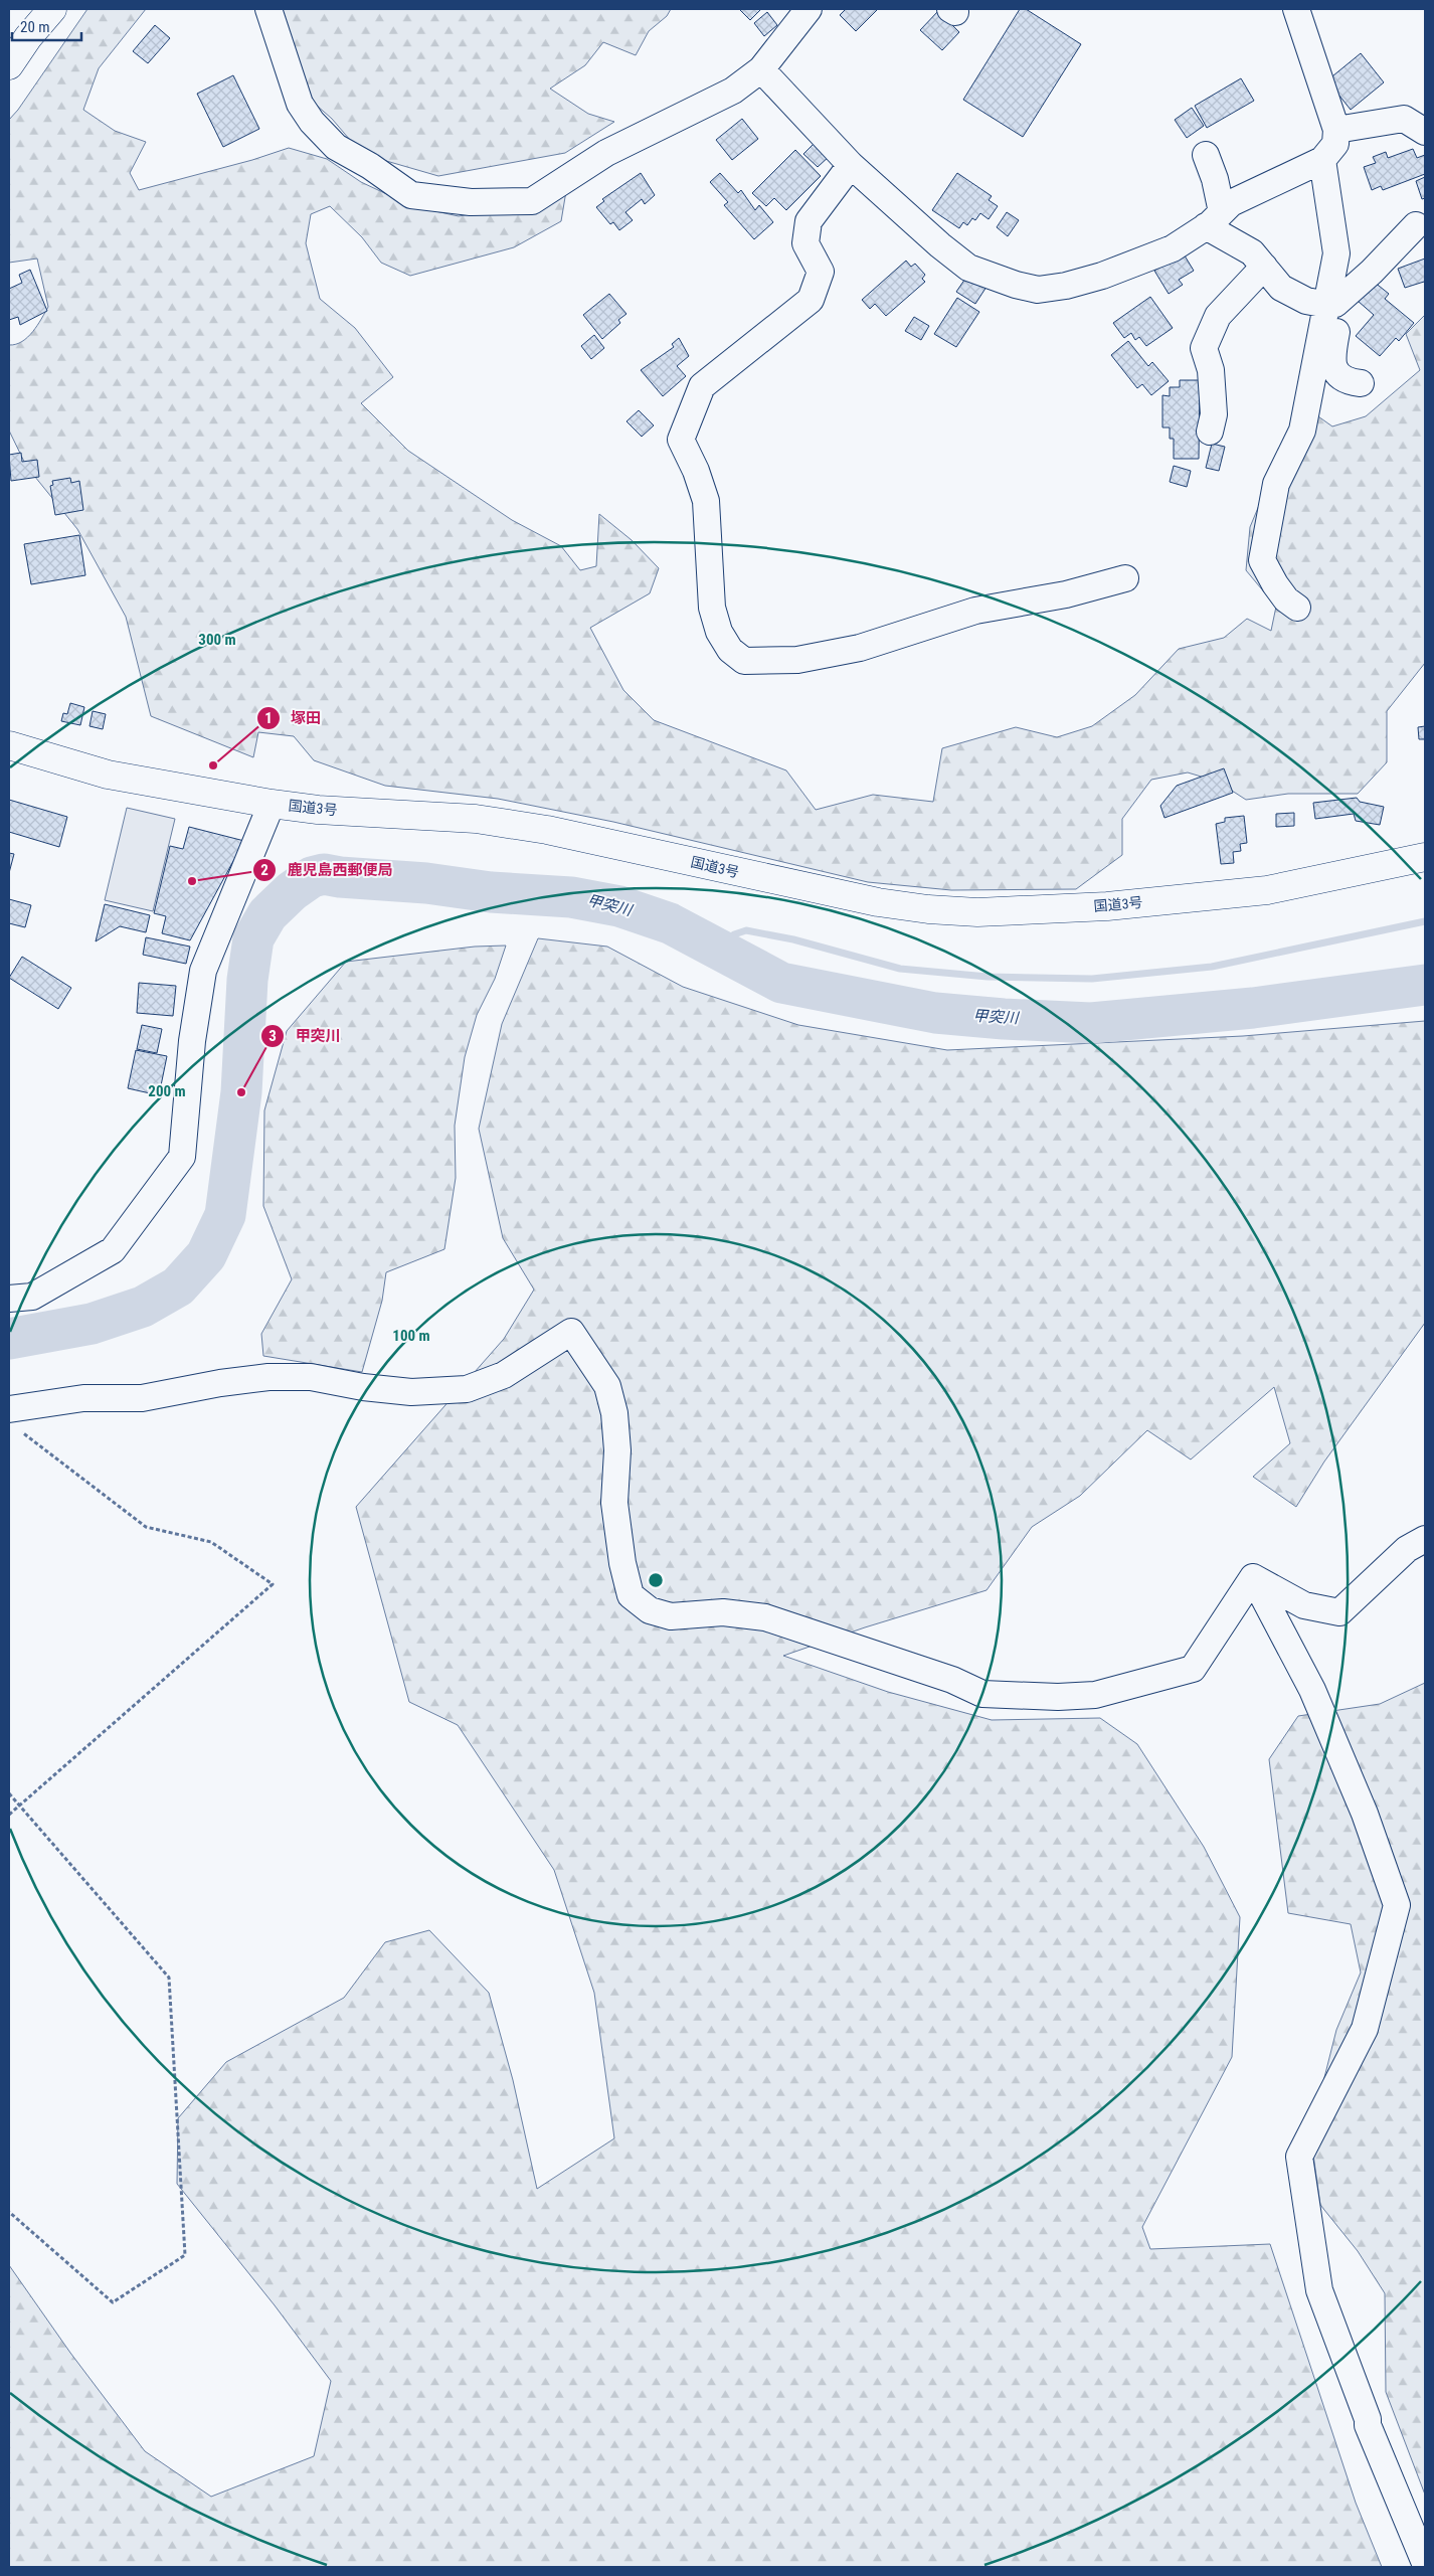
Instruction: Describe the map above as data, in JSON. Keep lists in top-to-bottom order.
{
  "streets": {
    "main road": ["国道3号"]
  },
  "water": ["甲突川"],
  "places": ["塚田", "鹿児島西郵便局", "甲突川"],
  "scale_bar": "20 m",
  "rings": ["300 m", "200 m", "100 m"]
}
